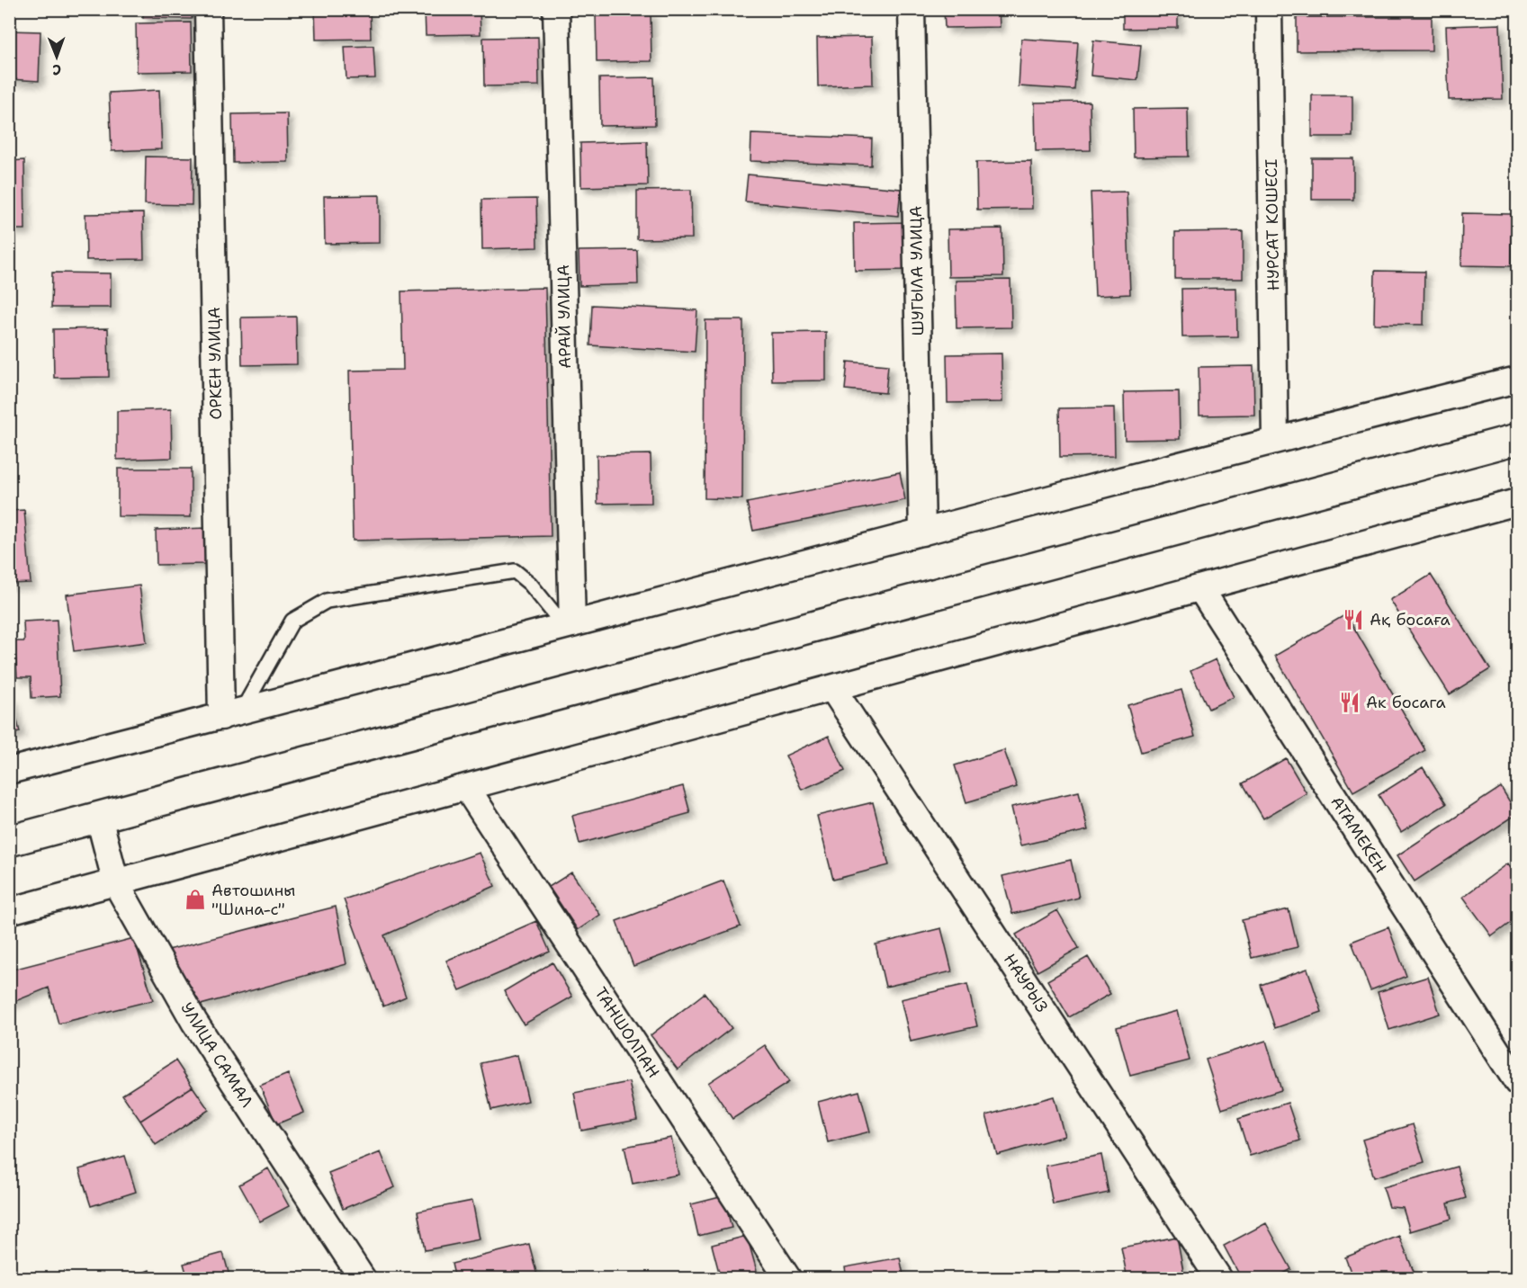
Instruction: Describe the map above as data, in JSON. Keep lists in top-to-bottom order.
{
  "streets": {
    "street": [
      "НУРСАТ КОШЕСI",
      "ШУГЫЛА УЛИЦА",
      "АРАЙ УЛИЦА",
      "ОРКЕН УЛИЦА",
      "АТАМЕКЕН",
      "НАУРЫЗ",
      "ТАНШОЛПАН",
      "УЛИЦА САМАЛ"
    ]
  },
  "places": {
    "restaurant": ["Ақ босаға", "Ак босага"],
    "shop": ["Автошины \"Шина-с\""]
  },
  "north": "bottom"
}
